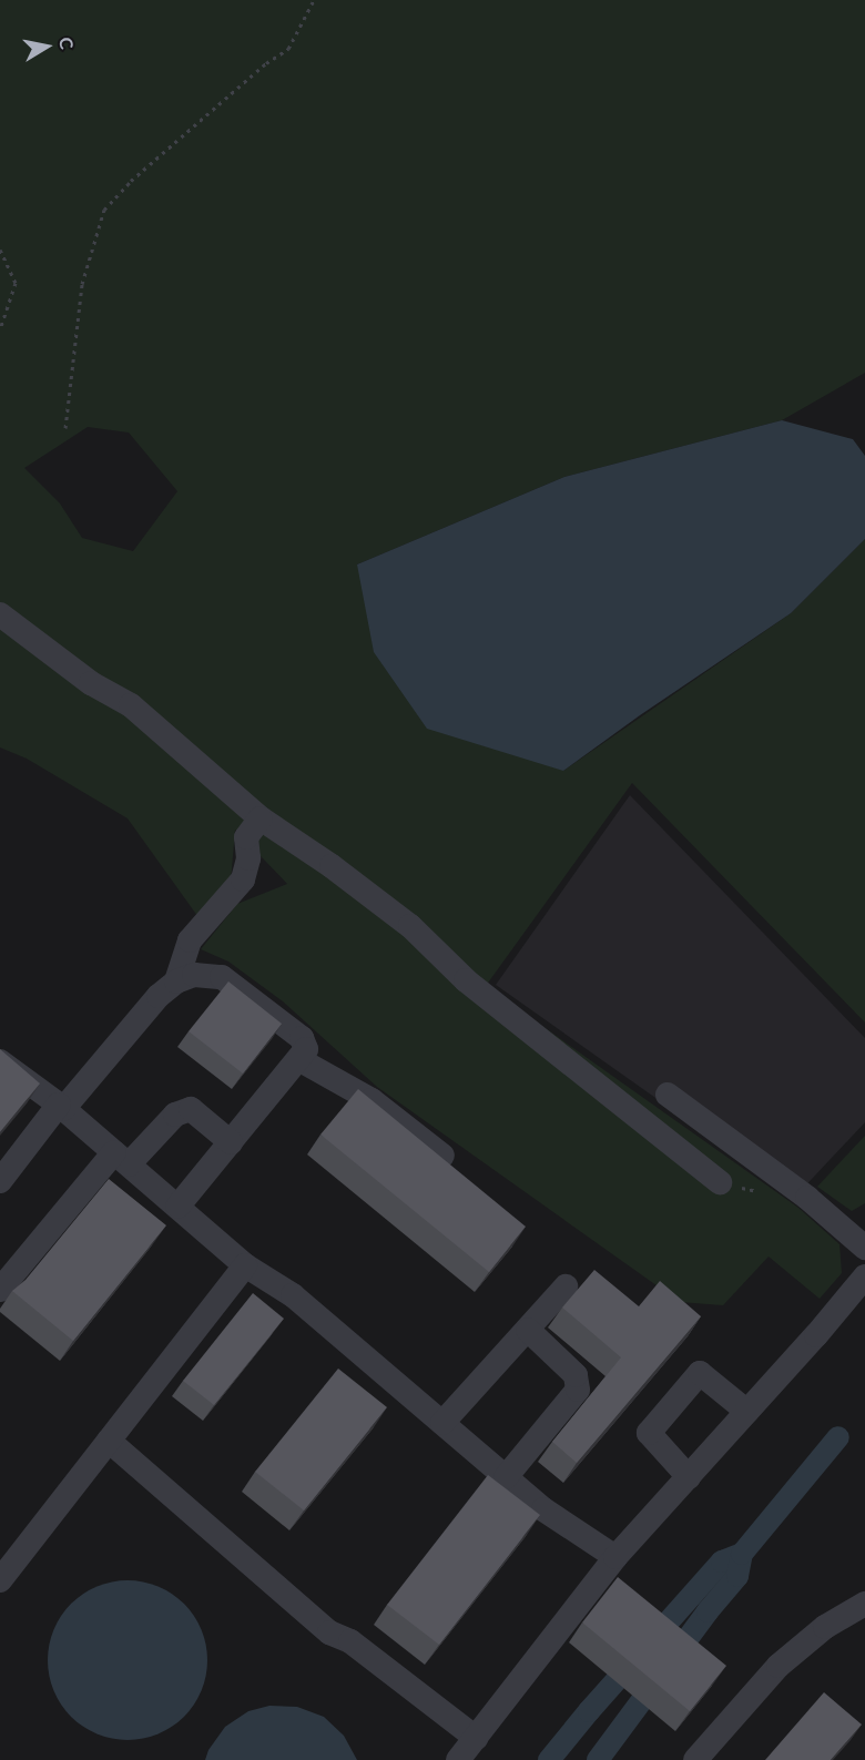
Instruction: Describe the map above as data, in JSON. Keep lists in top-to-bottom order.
{
  "north": "right"
}
